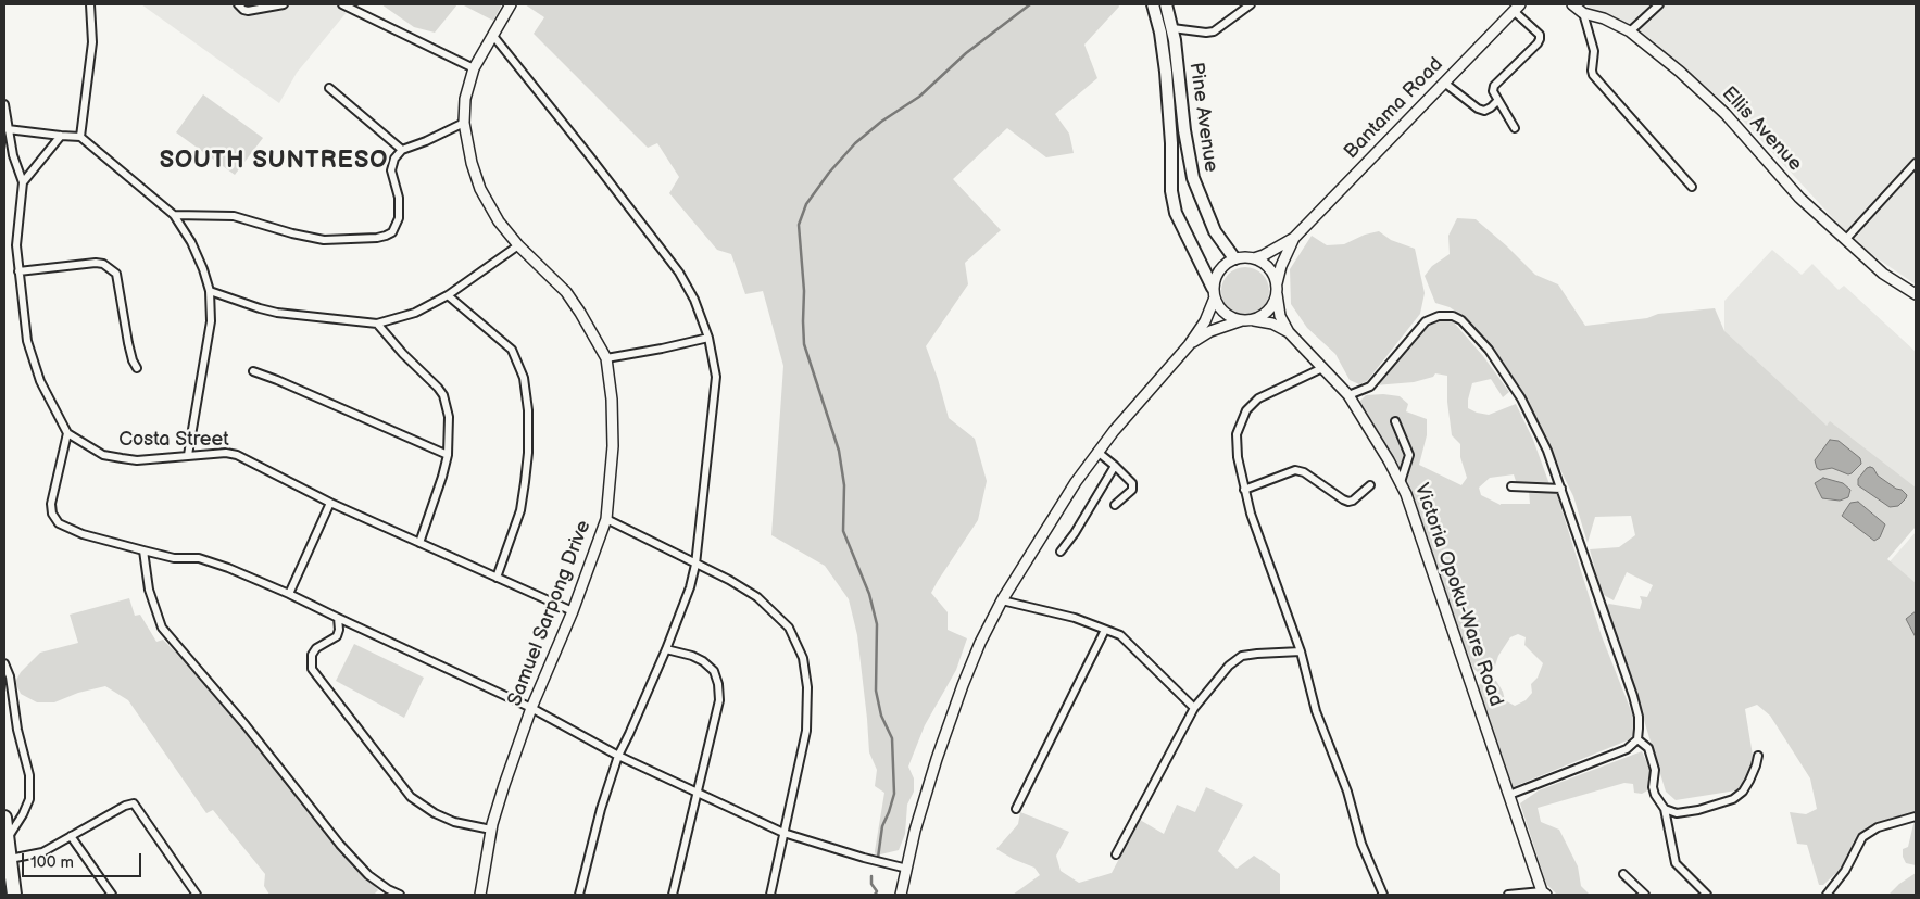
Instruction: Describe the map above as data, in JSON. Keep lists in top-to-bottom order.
{
  "streets": {
    "main road": [
      "Bantama Road",
      "Pine Avenue",
      "Ellis Avenue",
      "Victoria Opoku-Ware Road",
      "Samuel Sarpong Drive"
    ],
    "street": ["Costa Street"]
  },
  "crossings": [
    ["Costa Street", "Samuel Sarpong Drive"]
  ],
  "districts": ["SOUTH SUNTRESO"],
  "scale_bar": "100 m"
}
